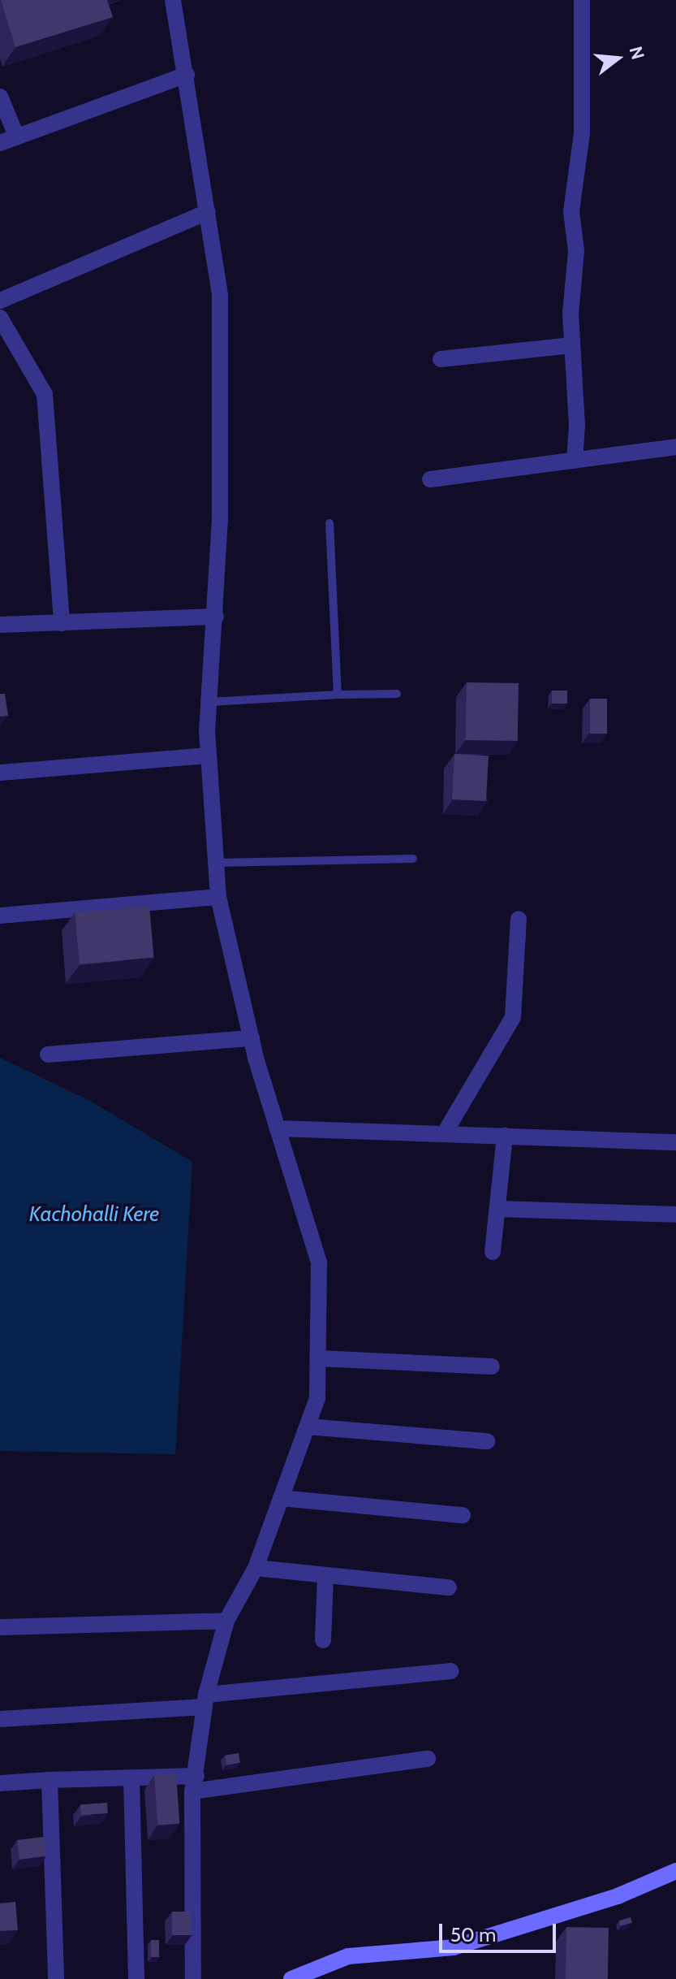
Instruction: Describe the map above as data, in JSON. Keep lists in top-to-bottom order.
{
  "water": ["Kachohalli Kere"],
  "scale_bar": "50 m",
  "north": "right"
}
